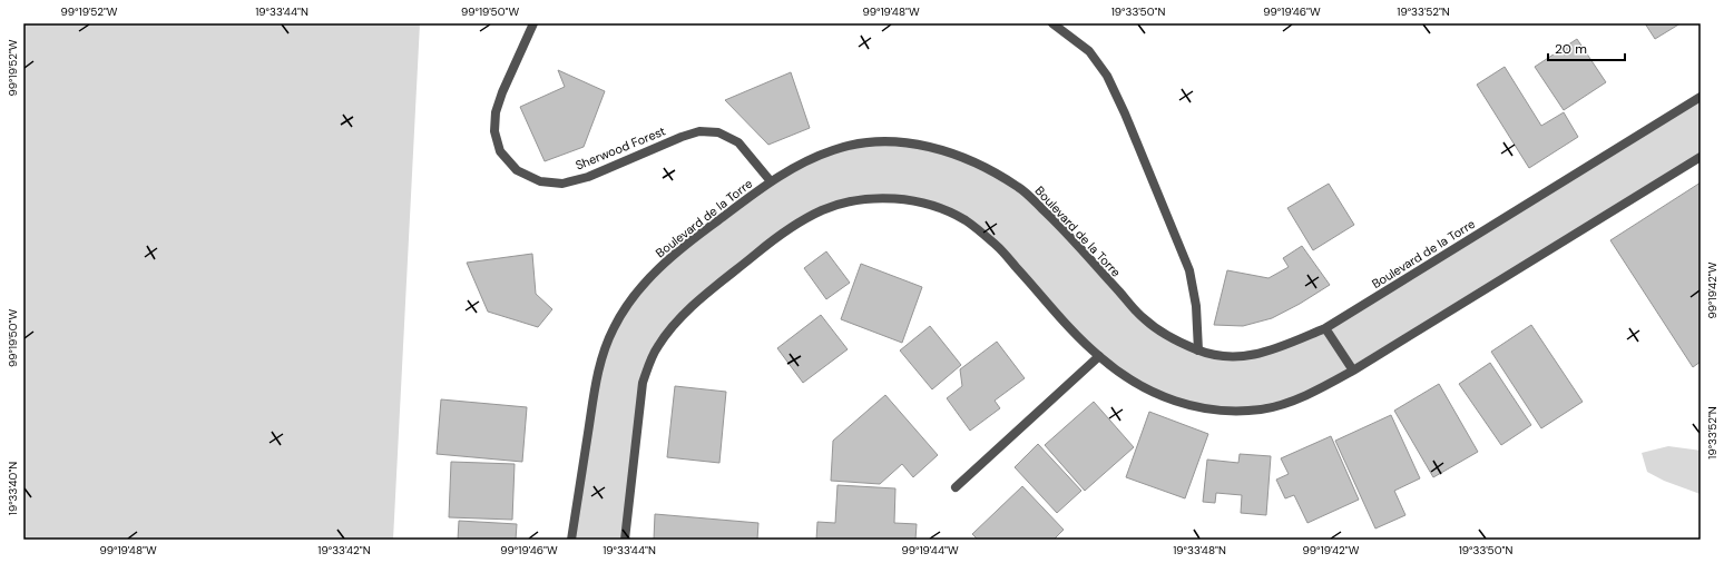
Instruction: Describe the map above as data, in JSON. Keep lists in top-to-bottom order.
{
  "streets": {
    "street": ["Sherwood Forest", "Boulevard de la Torre"]
  },
  "crossings": [
    ["Sherwood Forest", "Boulevard de la Torre"]
  ],
  "scale_bar": "20 m",
  "coordinates": [
    "99°19'52\"W",
    "19°33'44\"N",
    "99°19'50\"W",
    "99°19'48\"W",
    "19°33'50\"N",
    "99°19'46\"W",
    "19°33'52\"N",
    "99°19'42\"W",
    "19°33'40\"N",
    "19°33'42\"N",
    "99°19'44\"W",
    "19°33'48\"N"
  ]
}
